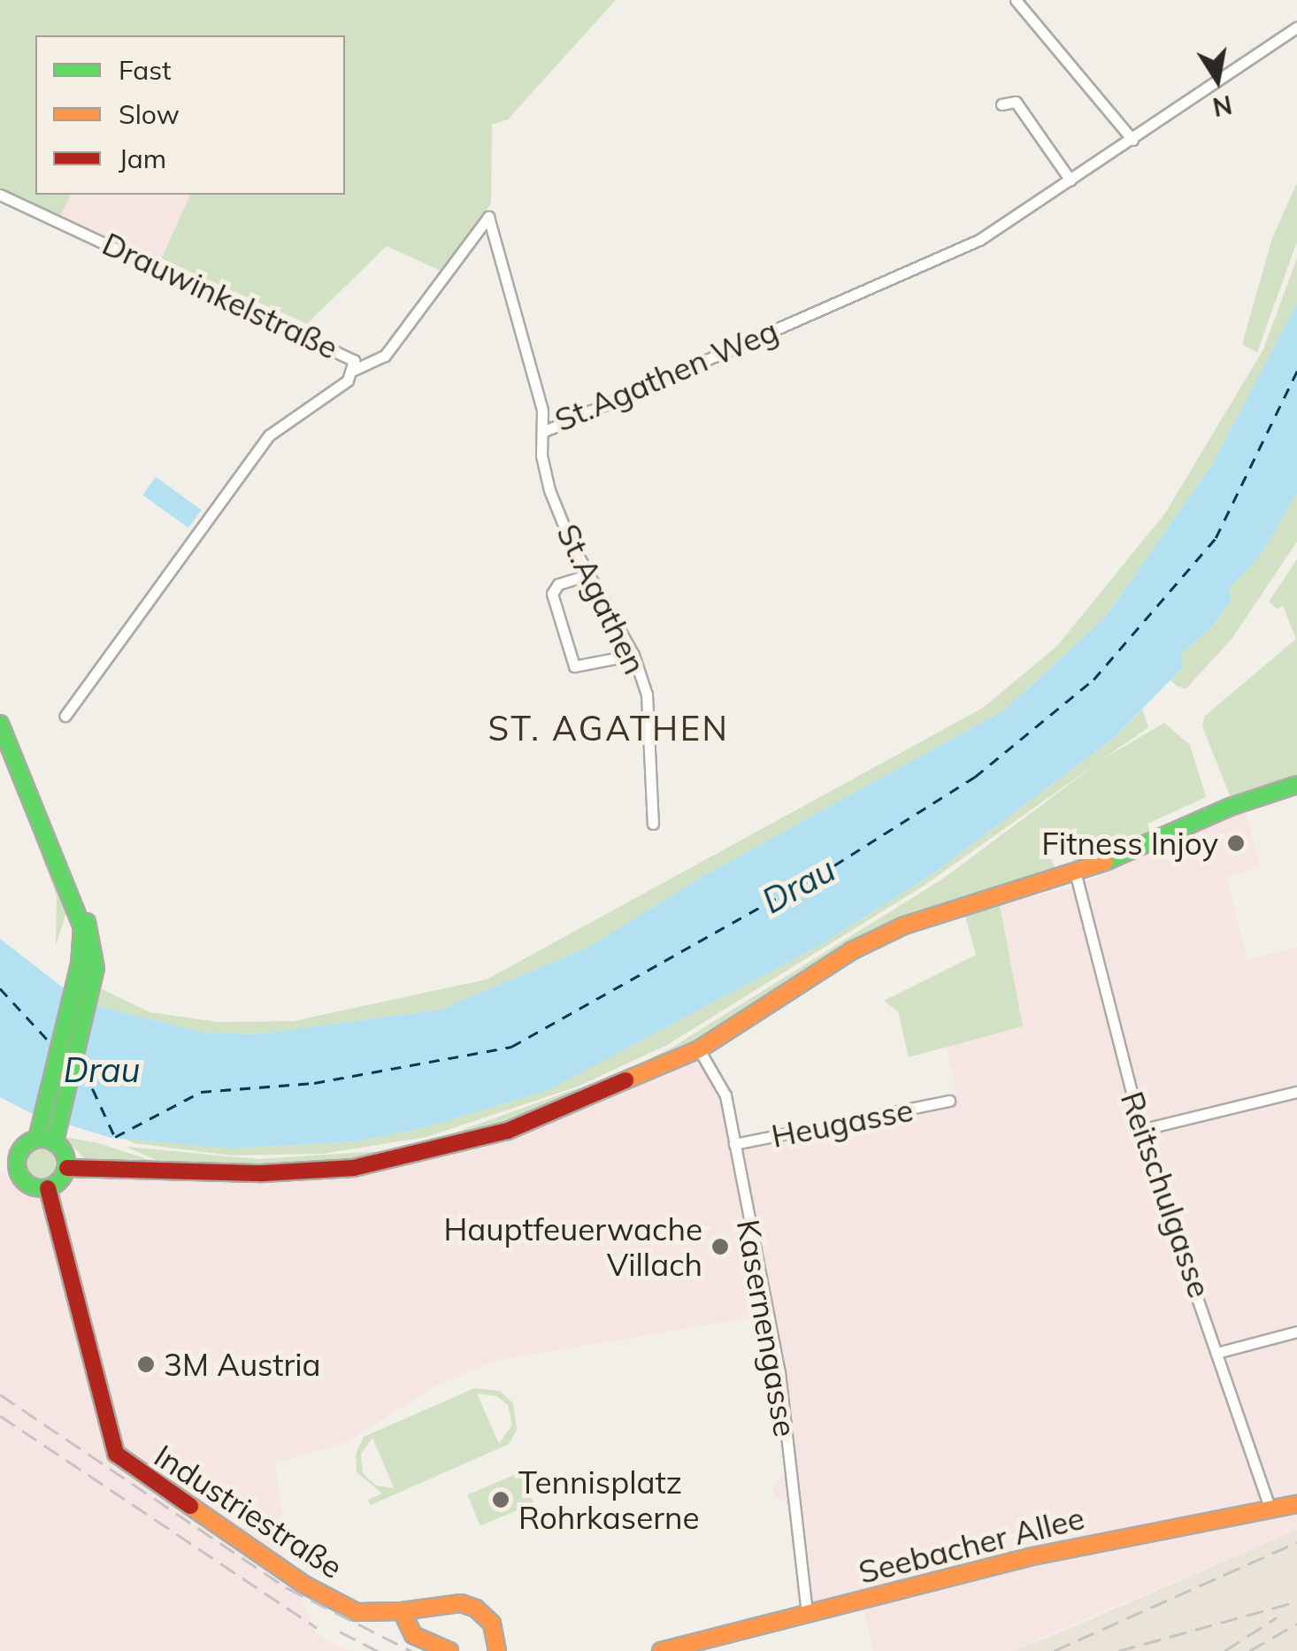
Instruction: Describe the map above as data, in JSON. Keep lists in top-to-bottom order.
{
  "streets": {
    "street": [
      "Drauwinkelstraße",
      "St.Agathen Weg",
      "St.Agathen",
      "Heugasse",
      "Reitschulgasse",
      "Kasernengasse",
      "Industriestraße",
      "Seebacher Allee"
    ]
  },
  "crossings": [
    ["Drauwinkelstraße", "St.Agathen Weg"],
    ["St.Agathen Weg", "St.Agathen"],
    ["Heugasse", "Kasernengasse"],
    ["Reitschulgasse", "Seebacher Allee"],
    ["Kasernengasse", "Seebacher Allee"]
  ],
  "districts": ["ST. AGATHEN"],
  "water": ["Drau"],
  "places": [
    "Fitness Injoy",
    "Hauptfeuerwache Villach",
    "3M Austria",
    "Tennisplatz Rohrkaserne"
  ],
  "legend": ["Fast", "Slow", "Jam"],
  "north": "bottom"
}
